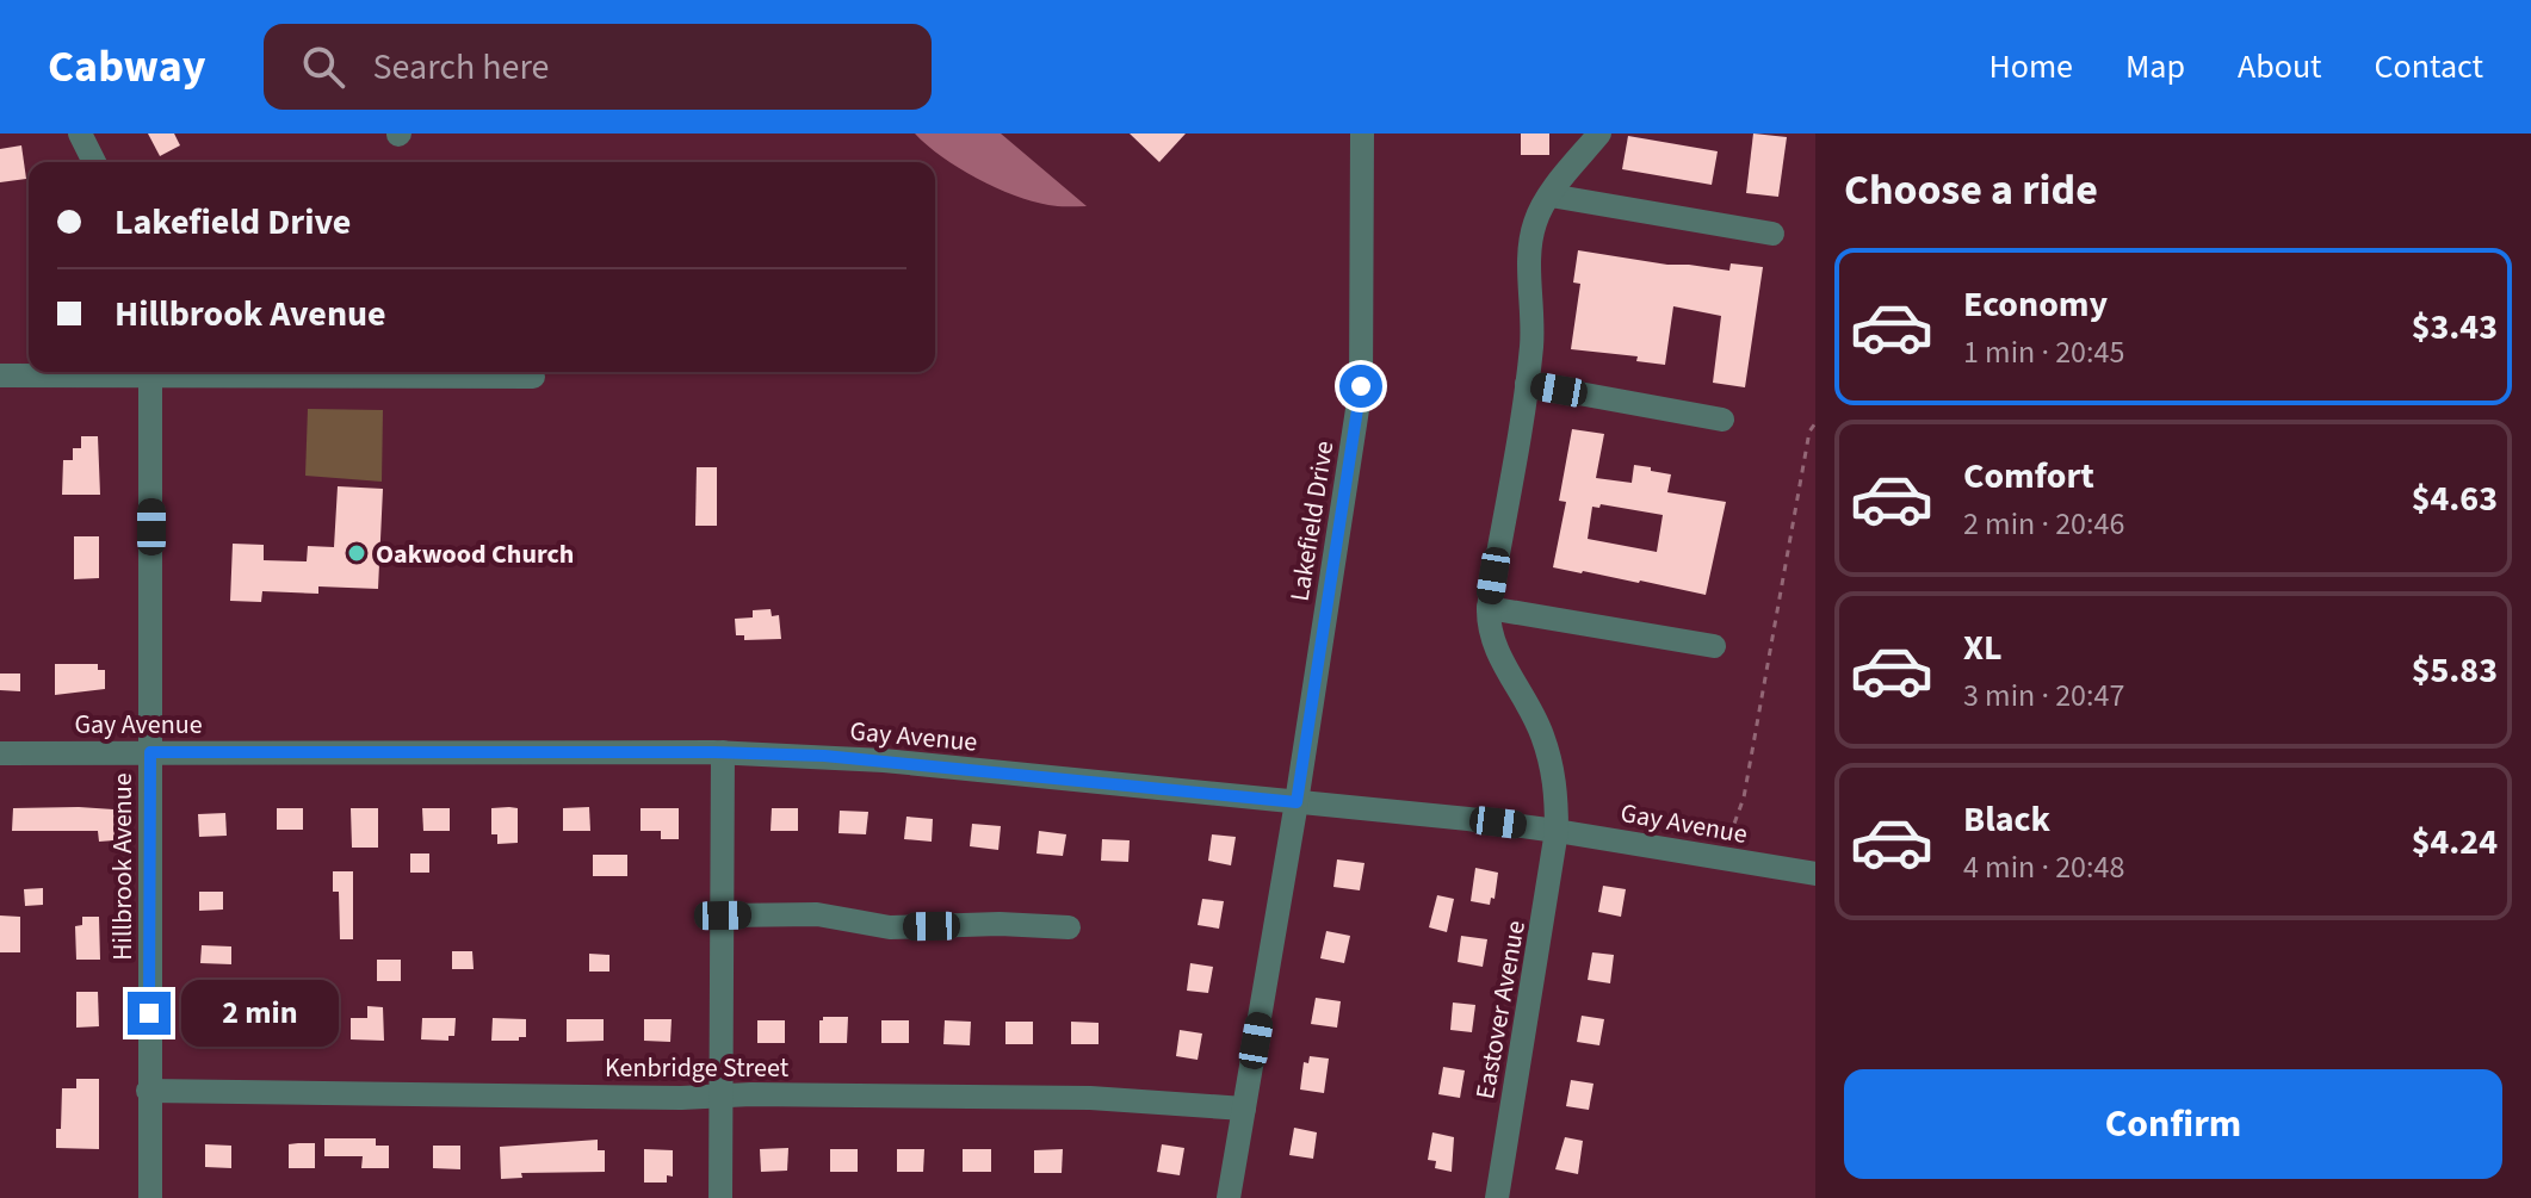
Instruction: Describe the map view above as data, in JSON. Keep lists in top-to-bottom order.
{
  "streets": {
    "street": [
      "Lakefield Drive",
      "Gay Avenue",
      "Hillbrook Avenue",
      "Eastover Avenue",
      "Kenbridge Street"
    ]
  },
  "crossings": [
    ["Lakefield Drive", "Gay Avenue"],
    ["Lakefield Drive", "Kenbridge Street"],
    ["Gay Avenue", "Hillbrook Avenue"],
    ["Gay Avenue", "Eastover Avenue"],
    ["Hillbrook Avenue", "Kenbridge Street"]
  ],
  "places": ["Oakwood Church"],
  "page": {
    "header": "Cabway",
    "search": "Search here",
    "nav": [
      "Home",
      "Map",
      "About",
      "Contact"
    ],
    "heading": "Choose a ride",
    "banner": ["Lakefield Drive", "Hillbrook Avenue"],
    "list": [
      {
        "name": "Economy",
        "note": "1 min · 20:45",
        "value": "$3.43"
      },
      {
        "name": "Comfort",
        "note": "2 min · 20:46",
        "value": "$4.63"
      },
      {
        "name": "XL",
        "note": "3 min · 20:47",
        "value": "$5.83"
      },
      {
        "name": "Black",
        "note": "4 min · 20:48",
        "value": "$4.24"
      }
    ],
    "bubble": "2 min",
    "buttons": "Confirm"
  }
}
